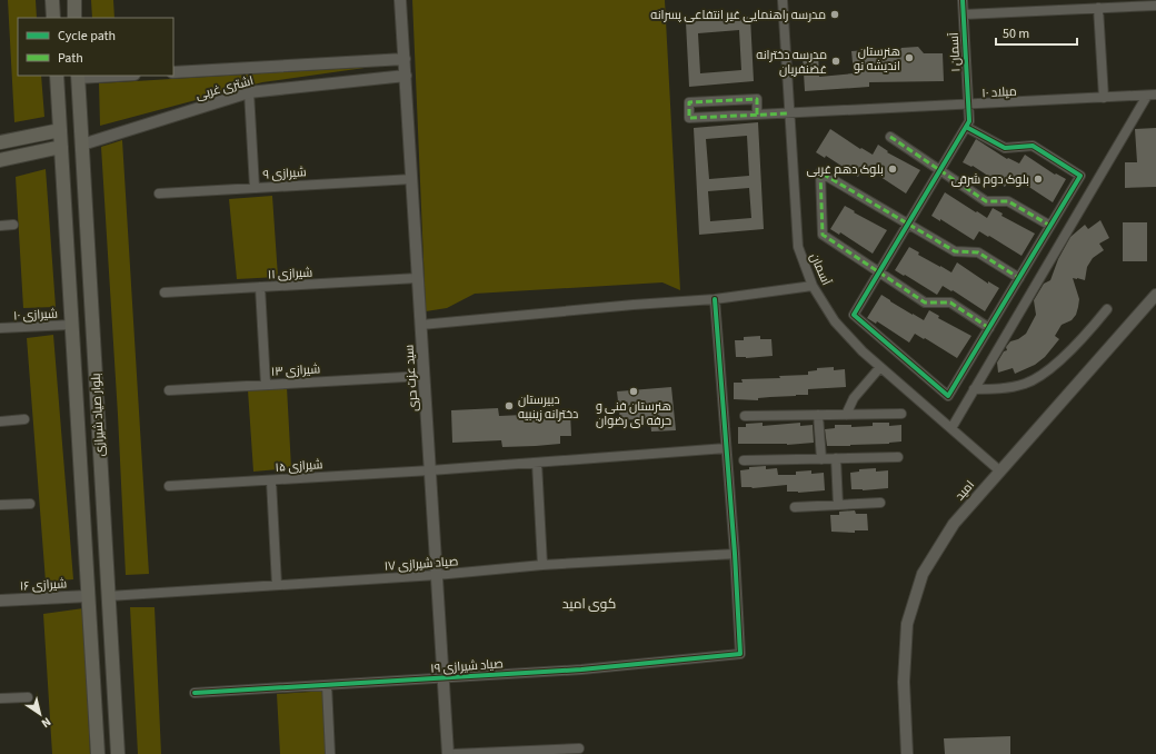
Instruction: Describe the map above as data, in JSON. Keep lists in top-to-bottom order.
{
  "streets": {
    "main road": ["بلوار صیاد شیرازی"],
    "street": [
      "آسمان ۱",
      "اشتری غربی",
      "میلاد ۱۰",
      "شیرازی ۹",
      "آسمان",
      "شیرازی ۱۱",
      "شیرازی ۱۰",
      "شیرازی ۱۳",
      "سید عزت حری",
      "شیرازی ۱۵",
      "امید",
      "صیاد شیرازی ۱۷",
      "شیرازی ۱۶",
      "صیاد شیرازی ۱۹"
    ]
  },
  "crossings": [
    ["آسمان ۱", "میلاد ۱۰"],
    ["اشتری غربی", "سید عزت حری"],
    ["اشتری غربی", "بلوار صیاد شیرازی"],
    ["میلاد ۱۰", "آسمان"],
    ["شیرازی ۹", "سید عزت حری"],
    ["آسمان", "امید"],
    ["شیرازی ۱۱", "سید عزت حری"],
    ["شیرازی ۱۰", "بلوار صیاد شیرازی"],
    ["شیرازی ۱۳", "سید عزت حری"],
    ["سید عزت حری", "شیرازی ۱۵"],
    ["سید عزت حری", "صیاد شیرازی ۱۷"],
    ["سید عزت حری", "صیاد شیرازی ۱۹"],
    ["بلوار صیاد شیرازی", "صیاد شیرازی ۱۷"],
    ["بلوار صیاد شیرازی", "شیرازی ۱۶"],
    ["صیاد شیرازی ۱۷", "صیاد شیرازی ۱۹"]
  ],
  "districts": ["کوی امید"],
  "places": [
    "مدرسه راهنمایی غیر انتفاعی پسرانه",
    "هنرستان اندیشه نو",
    "مدرسه دخترانه غضنفریان",
    "بلوک دهم غربی",
    "بلوک دوم شرقی",
    "هنرستان فنی و حرفه ای رضوان",
    "دبیرستان دخترانه زینبیه"
  ],
  "legend": ["Cycle path", "Path"],
  "scale_bar": "50 m",
  "north": "bottom right"
}
